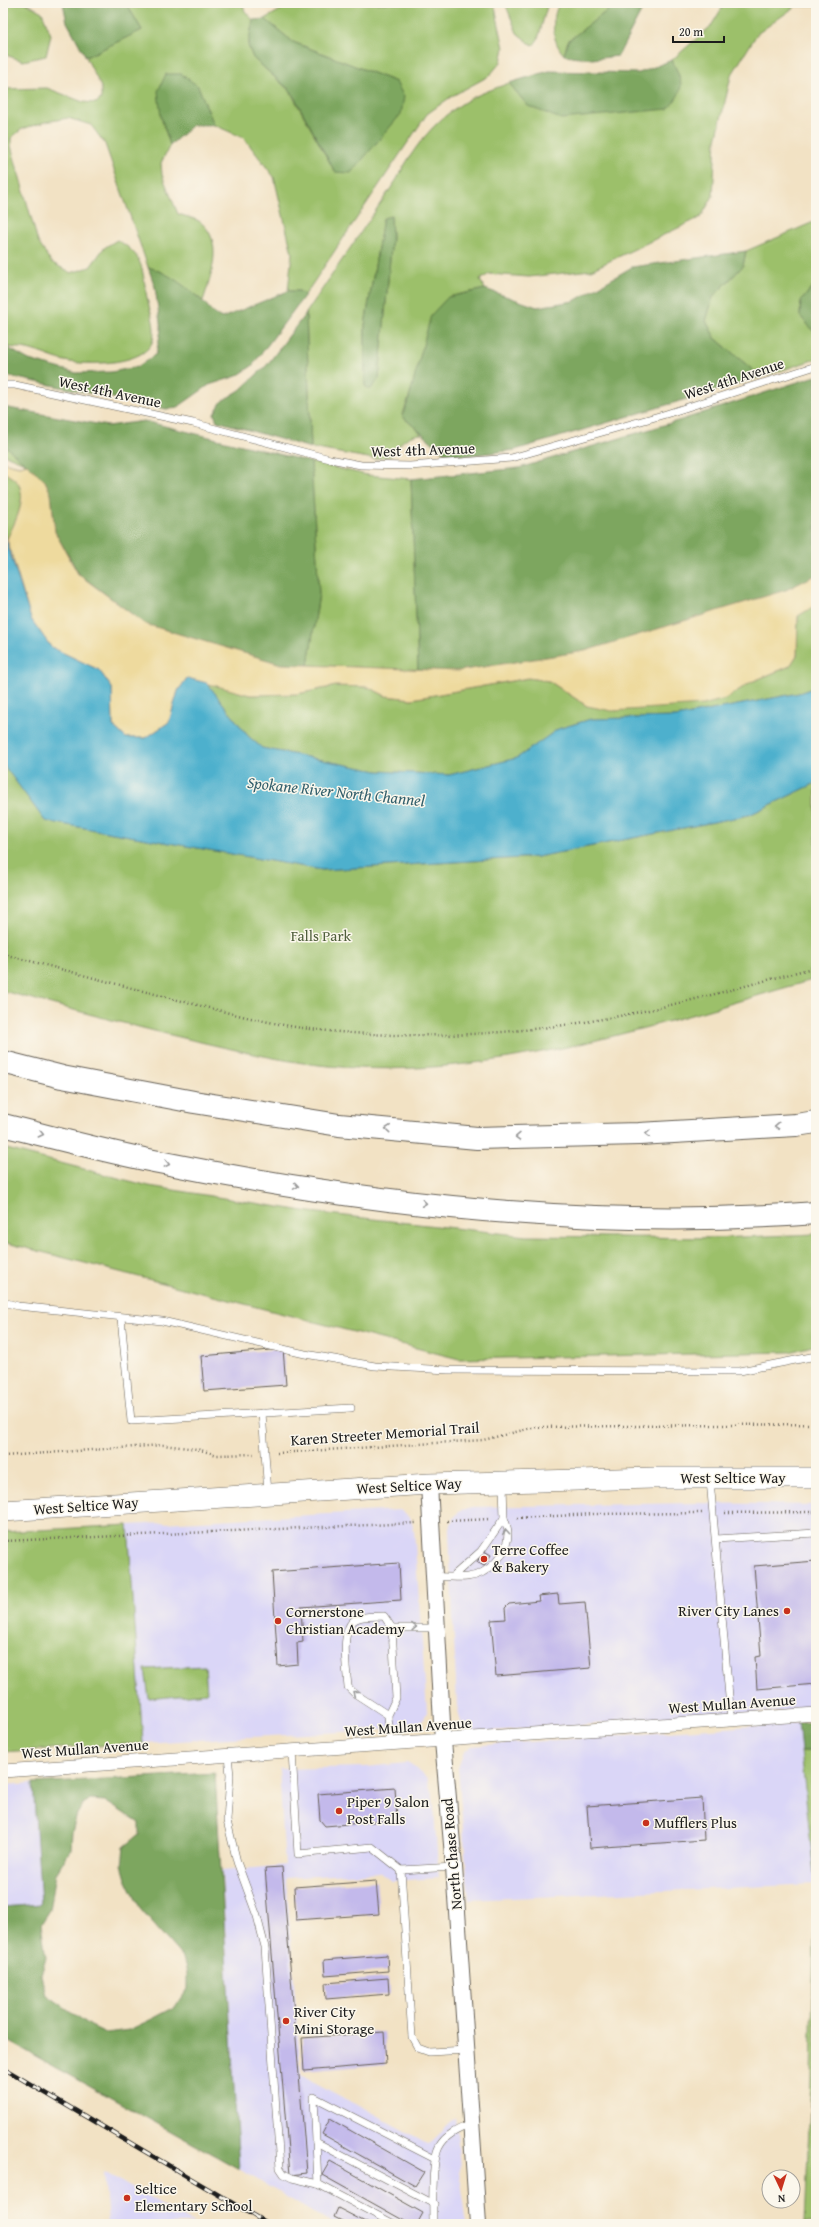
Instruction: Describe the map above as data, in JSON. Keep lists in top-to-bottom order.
{
  "streets": {
    "main road": ["West Seltice Way"],
    "street": ["West Mullan Avenue", "North Chase Road"],
    "lane": ["West 4th Avenue"],
    "path": ["Karen Streeter Memorial Trail"]
  },
  "crossings": [
    ["West Seltice Way", "North Chase Road"],
    ["West Mullan Avenue", "North Chase Road"]
  ],
  "water": ["Spokane River North Channel"],
  "parks": ["Falls Park"],
  "places": [
    "Terre Coffee & Bakery",
    "River City Lanes",
    "Cornerstone Christian Academy",
    "Piper 9 Salon Post Falls",
    "Mufflers Plus",
    "River City Mini Storage",
    "Seltice Elementary School"
  ],
  "scale_bar": "20 m",
  "north": "bottom"
}
